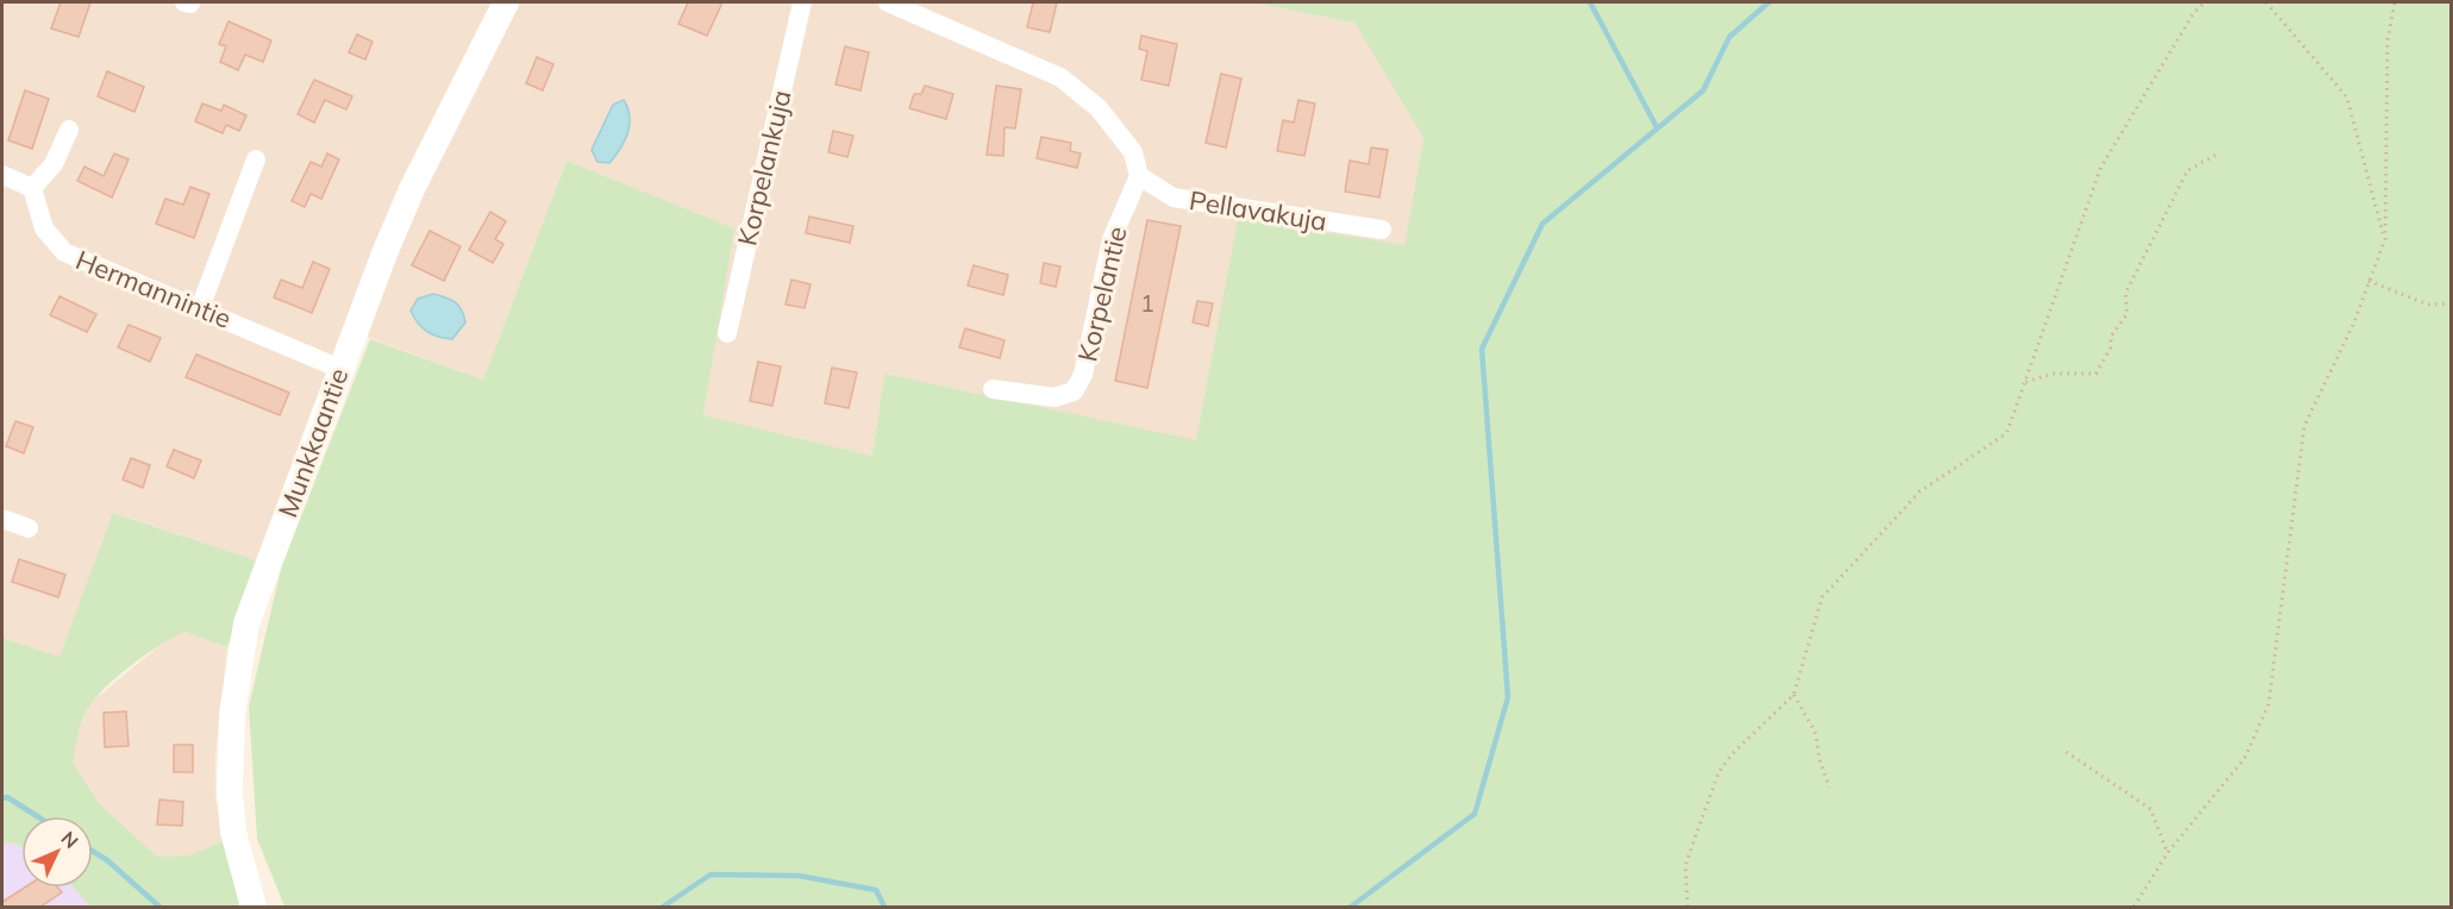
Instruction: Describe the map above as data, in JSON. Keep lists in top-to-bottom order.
{
  "streets": {
    "street": [
      "Korpelankuja",
      "Pellavakuja",
      "Hermannintie",
      "Korpelantie",
      "Munkkaantie"
    ]
  },
  "crossings": [
    ["Pellavakuja", "Korpelantie"],
    ["Hermannintie", "Munkkaantie"]
  ],
  "house_numbers": ["1"],
  "north": "top right"
}
